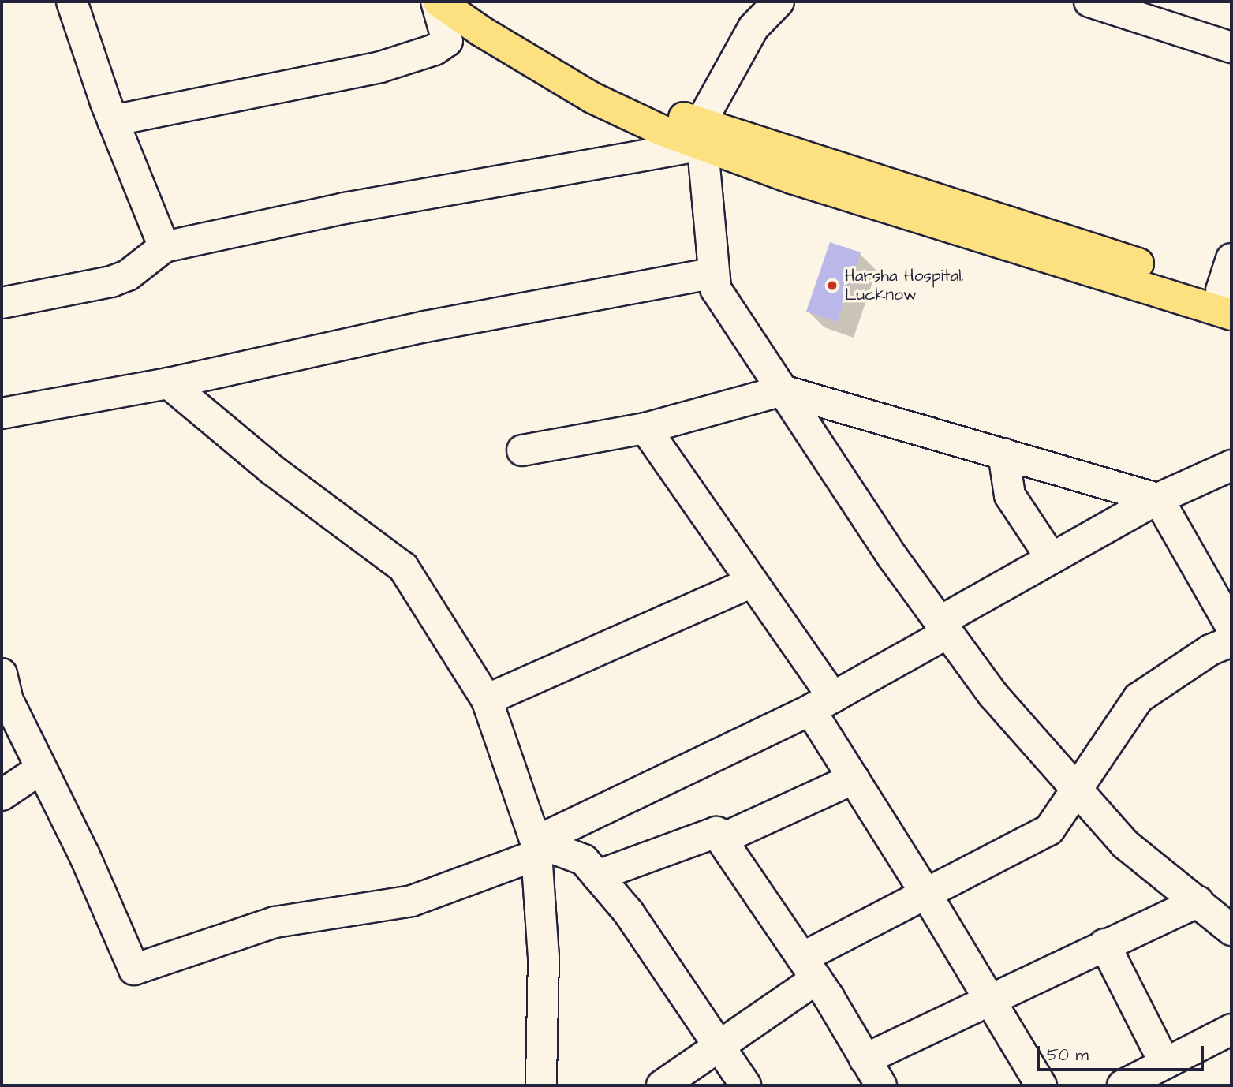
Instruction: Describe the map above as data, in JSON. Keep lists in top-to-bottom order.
{
  "places": ["Harsha Hospital, Lucknow"],
  "scale_bar": "50 m"
}
